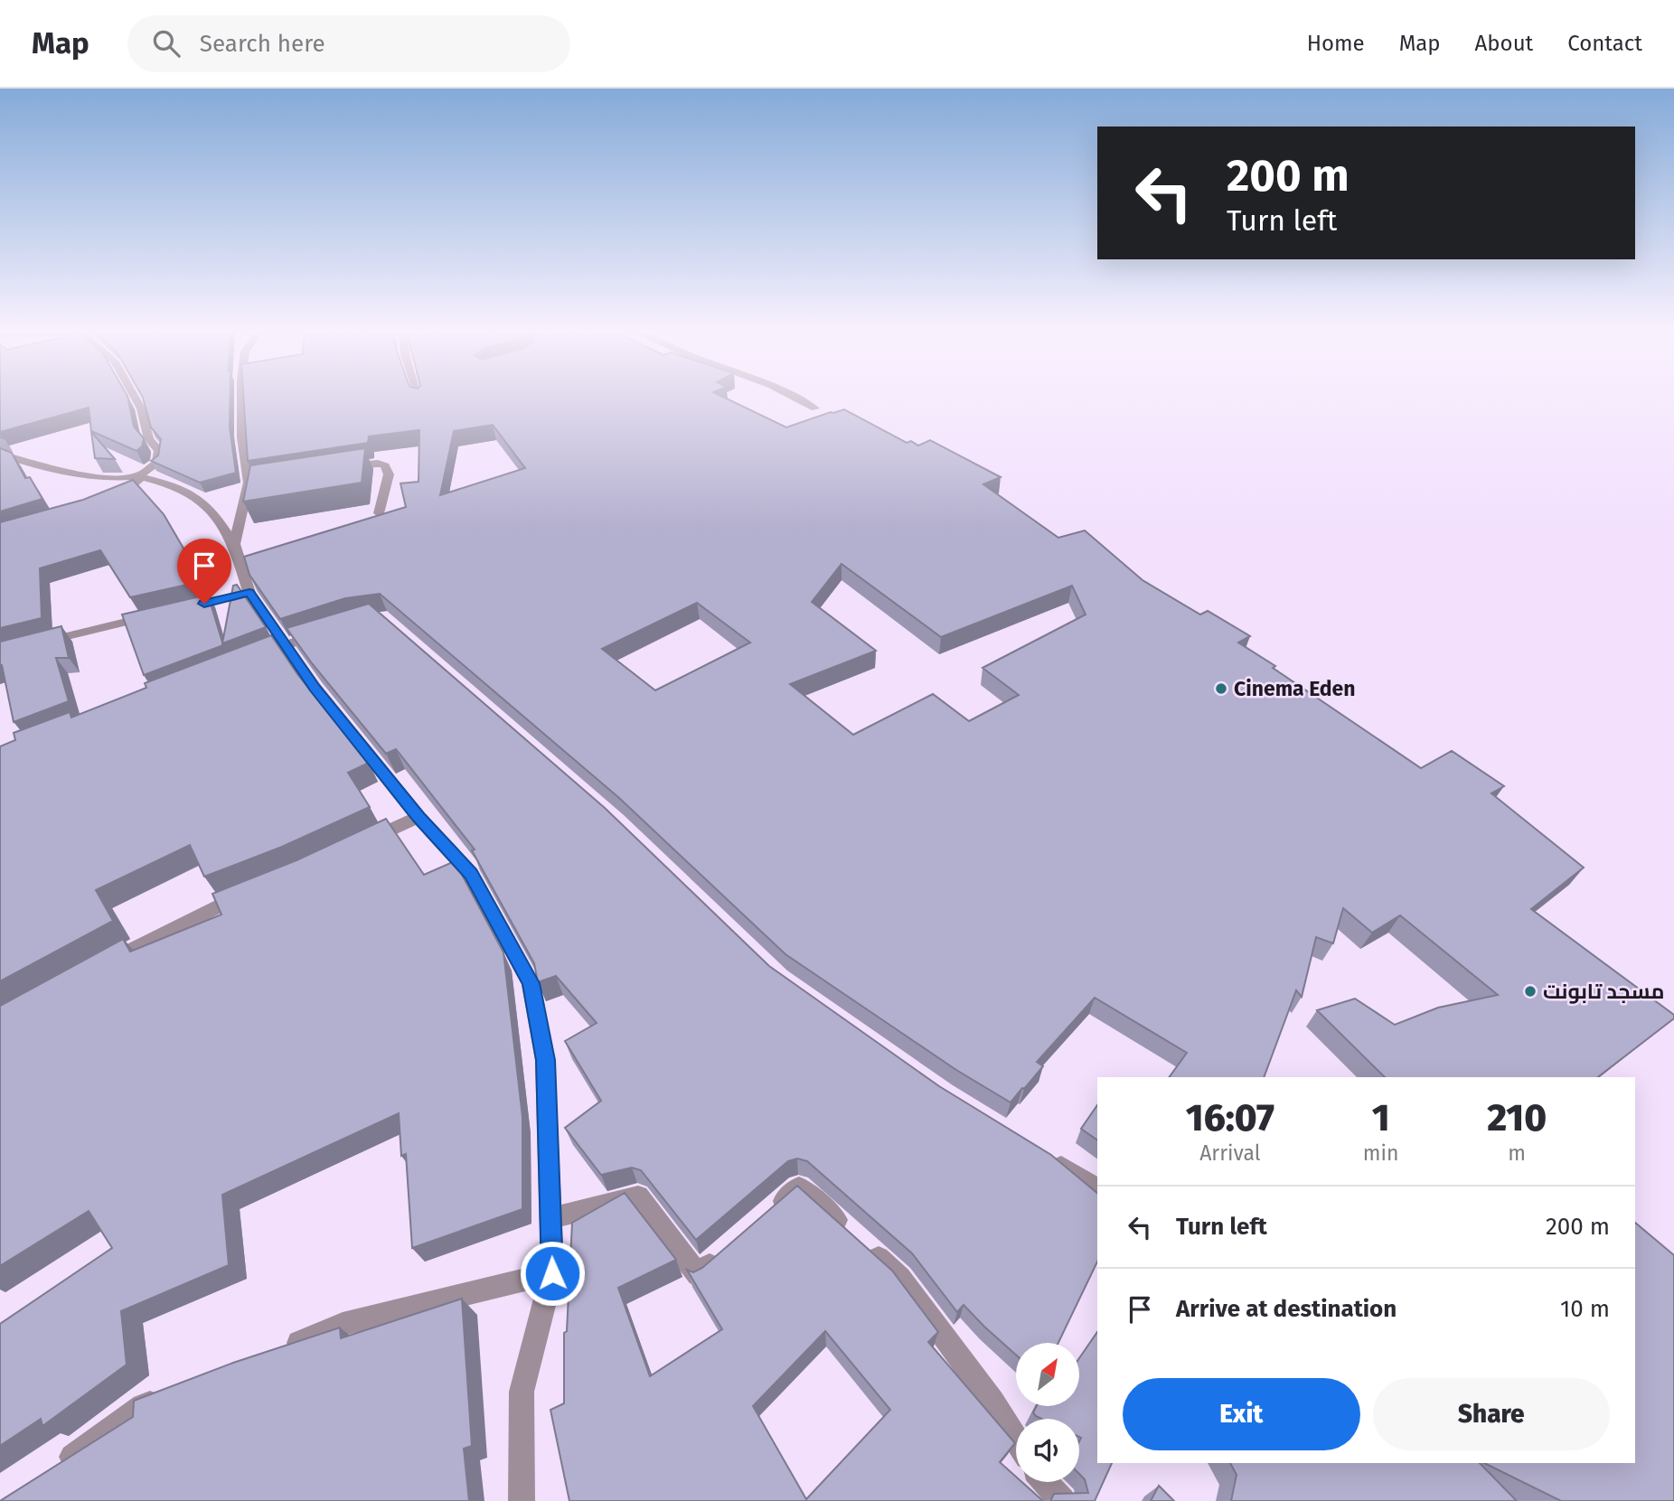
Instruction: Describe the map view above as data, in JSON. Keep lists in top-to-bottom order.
{
  "places": ["Cinema Eden", "مسجد تابونت"],
  "north": "top right",
  "page": {
    "header": "Map",
    "search": "Search here",
    "nav": [
      "Home",
      "Map",
      "About",
      "Contact"
    ],
    "turn": ["200 m", "Turn left"],
    "eta": [
      "16:07",
      "Arrival",
      "1",
      "min",
      "210",
      "m"
    ],
    "list": [
      {
        "name": "Turn left",
        "value": "200 m"
      },
      {
        "name": "Arrive at destination",
        "value": "10 m"
      }
    ],
    "buttons": ["Exit", "Share"]
  }
}
